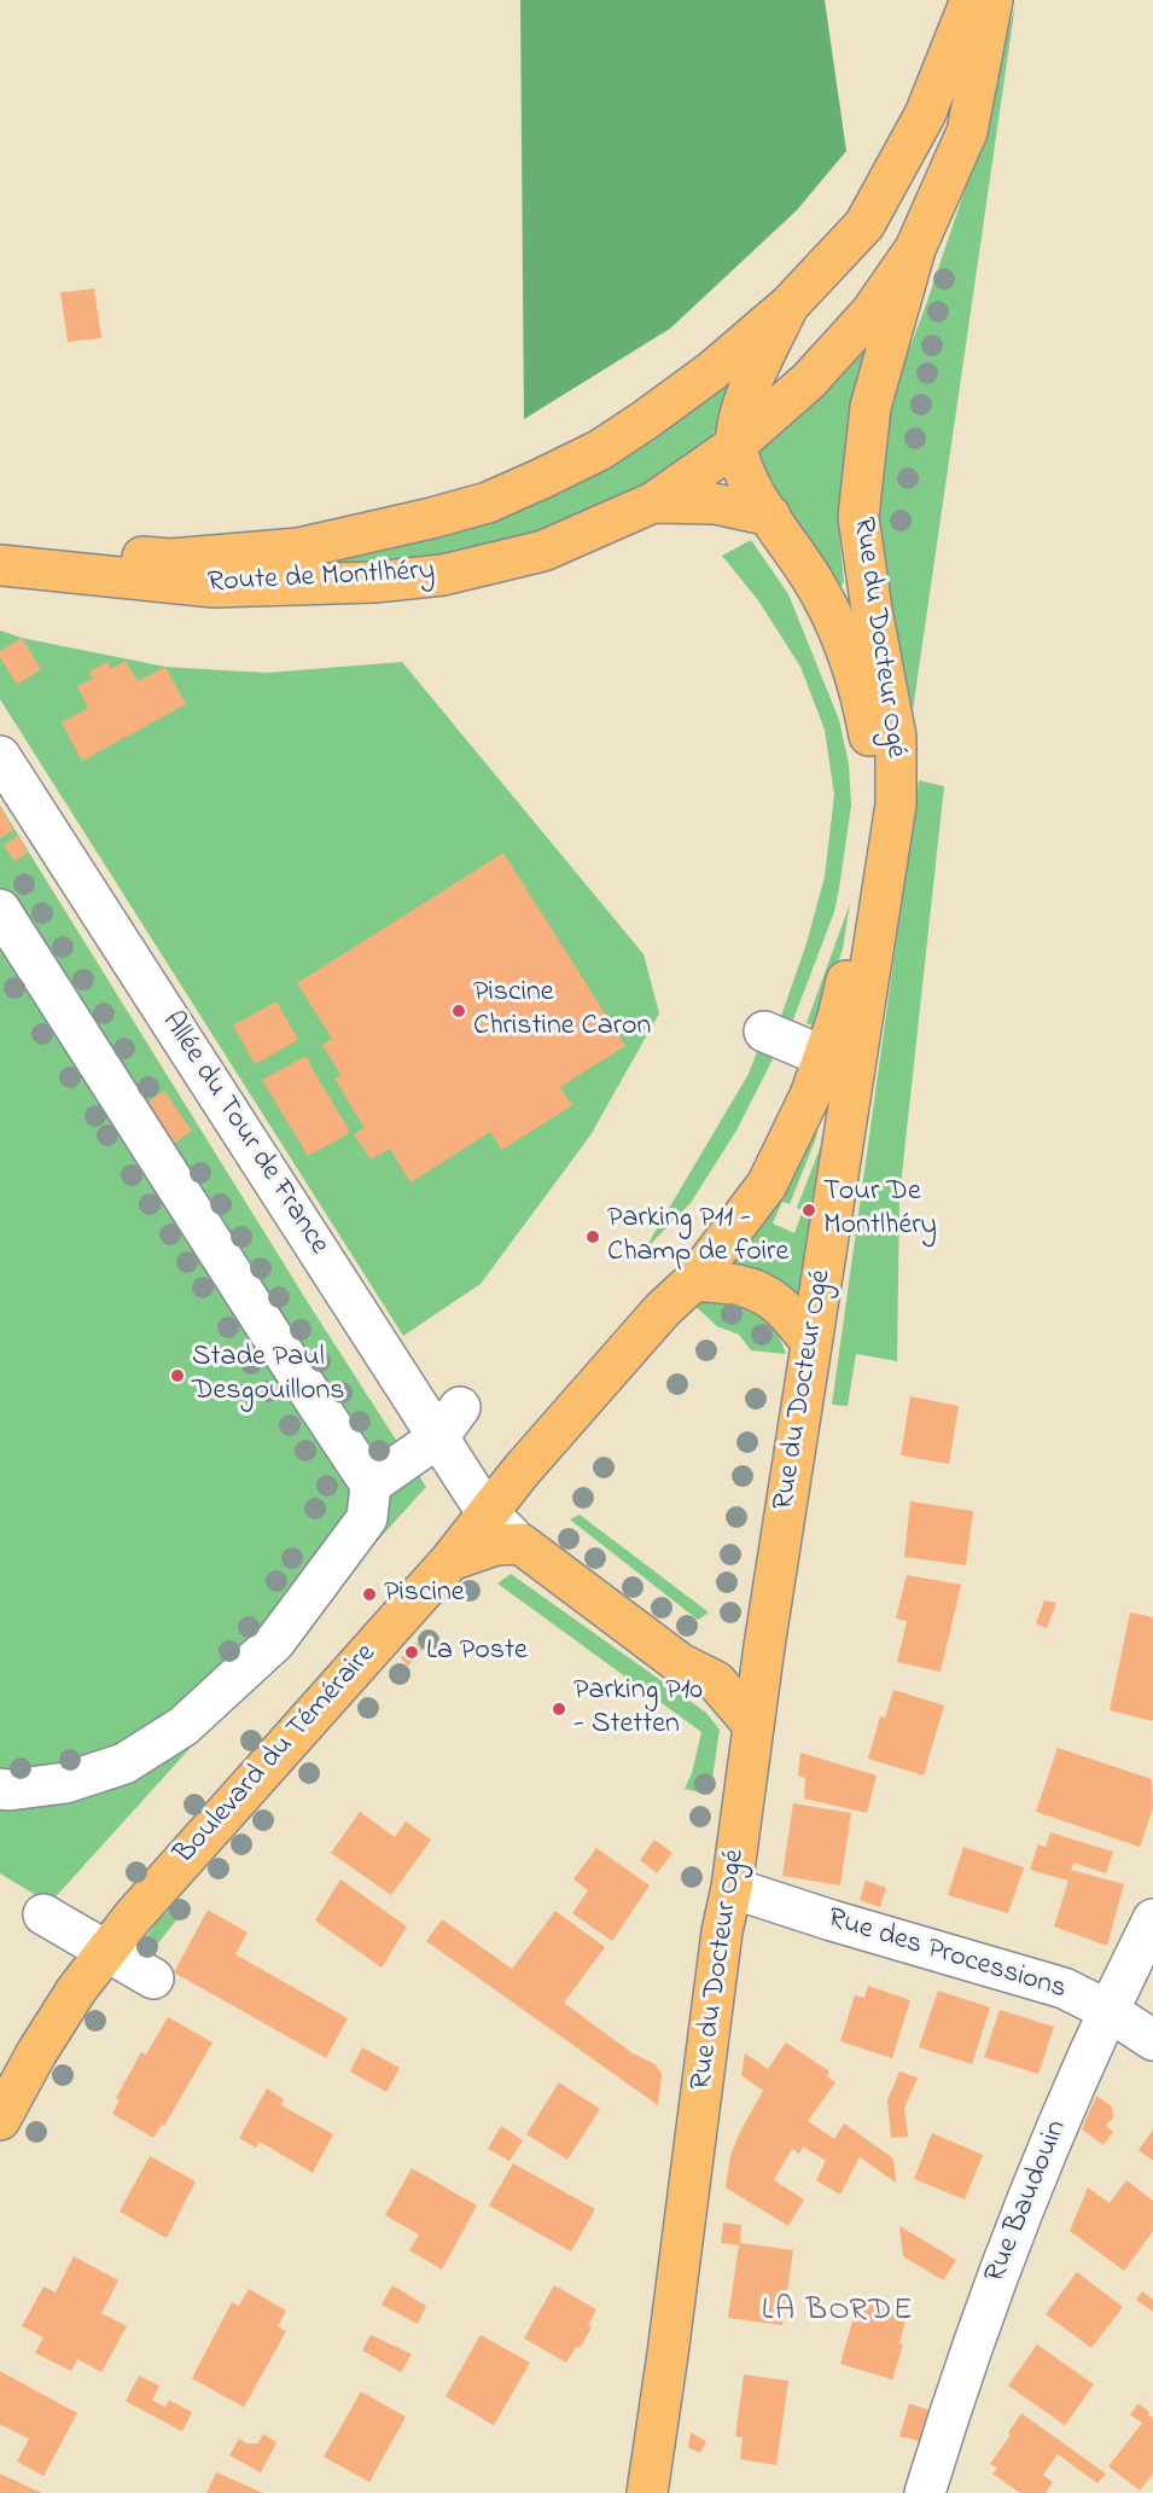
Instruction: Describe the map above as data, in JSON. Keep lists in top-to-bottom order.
{
  "streets": {
    "main road": ["Route de Montlhéry", "Rue du Docteur Ogé", "Boulevard du Téméraire"],
    "street": ["Allée du Tour de France", "Rue des Processions", "Rue Baudouin"]
  },
  "crossings": [
    ["Route de Montlhéry", "Rue du Docteur Ogé"],
    ["Rue du Docteur Ogé", "Boulevard du Téméraire"],
    ["Rue du Docteur Ogé", "Rue des Processions"],
    ["Allée du Tour de France", "Boulevard du Téméraire"],
    ["Rue des Processions", "Rue Baudouin"]
  ],
  "districts": ["LA BORDE"],
  "places": [
    "Piscine Christine Caron",
    "Tour De Montlhéry",
    "Parking P11 - Champ de foire",
    "Stade Paul Desgouillons",
    "Piscine",
    "La Poste",
    "Parking P10 - Stetten"
  ]
}
